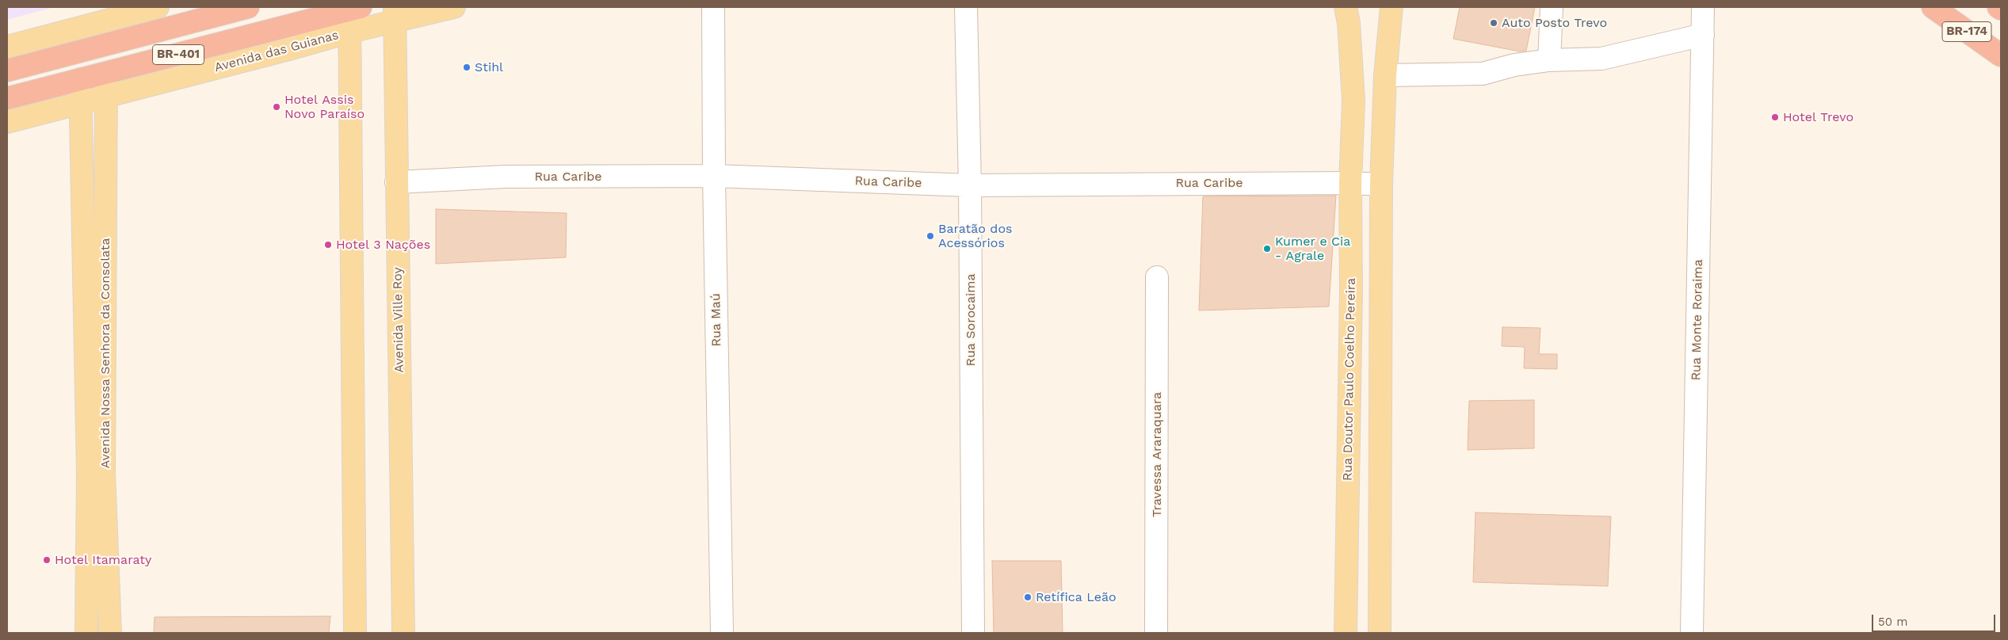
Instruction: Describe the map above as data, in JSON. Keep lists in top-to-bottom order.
{
  "streets": {
    "highway": ["BR-174", "Avenida das Guianas", "BR-401"],
    "main road": ["Avenida Ville Roy", "Avenida Nossa Senhora da Consolata", "Rua Doutor Paulo Coelho Pereira"],
    "street": [
      "Rua Caribe",
      "Rua Maú",
      "Rua Sorocaima",
      "Rua Monte Roraima",
      "Travessa Araraquara"
    ]
  },
  "crossings": [
    ["Avenida das Guianas", "Avenida Ville Roy"],
    ["Avenida das Guianas", "Avenida Nossa Senhora da Consolata"],
    ["Rua Caribe", "Avenida Ville Roy"],
    ["Rua Caribe", "Rua Maú"],
    ["Rua Caribe", "Rua Sorocaima"],
    ["Rua Caribe", "Rua Doutor Paulo Coelho Pereira"]
  ],
  "places": [
    "Auto Posto Trevo",
    "Stihl",
    "Hotel Assis Novo Paraíso",
    "Hotel Trevo",
    "Baratão dos Acessórios",
    "Hotel 3 Nações",
    "Kumer e Cia - Agrale",
    "Hotel Itamaraty",
    "Retífica Leão"
  ],
  "scale_bar": "50 m"
}
